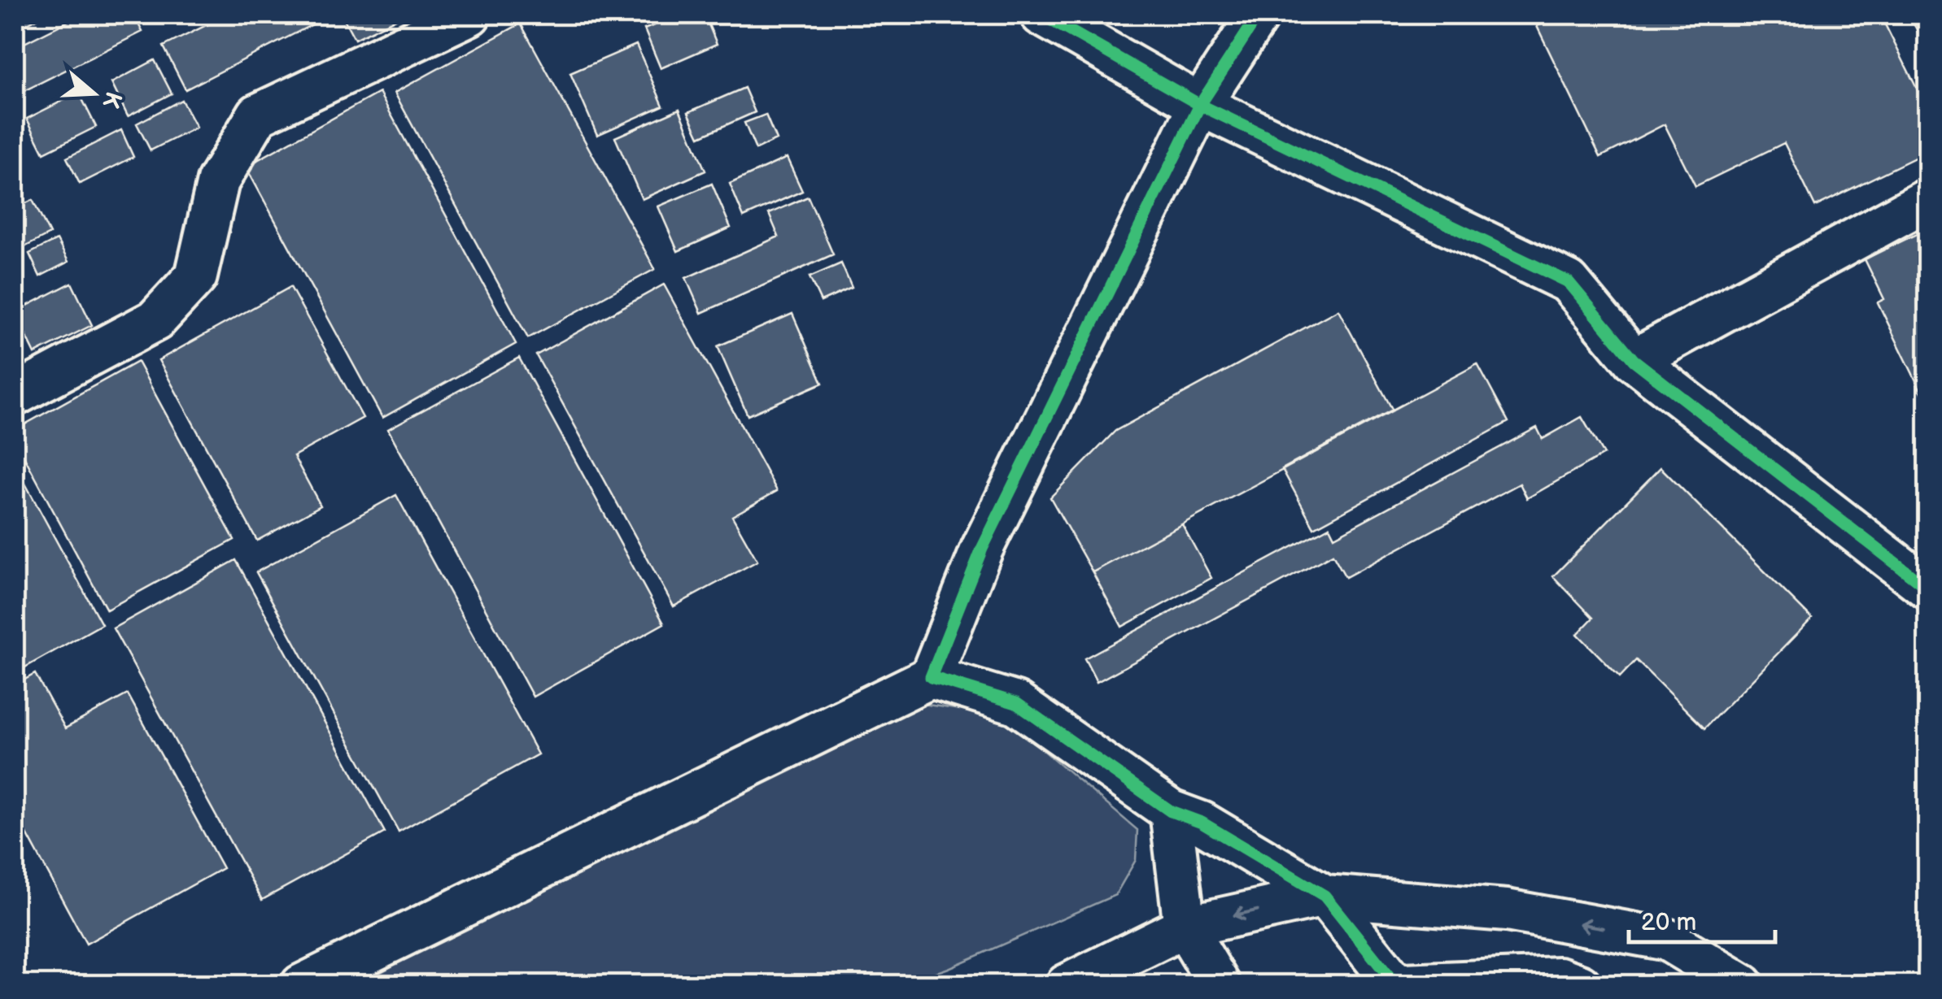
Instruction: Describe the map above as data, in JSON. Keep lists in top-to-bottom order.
{
  "scale_bar": "20 m",
  "north": "right"
}
